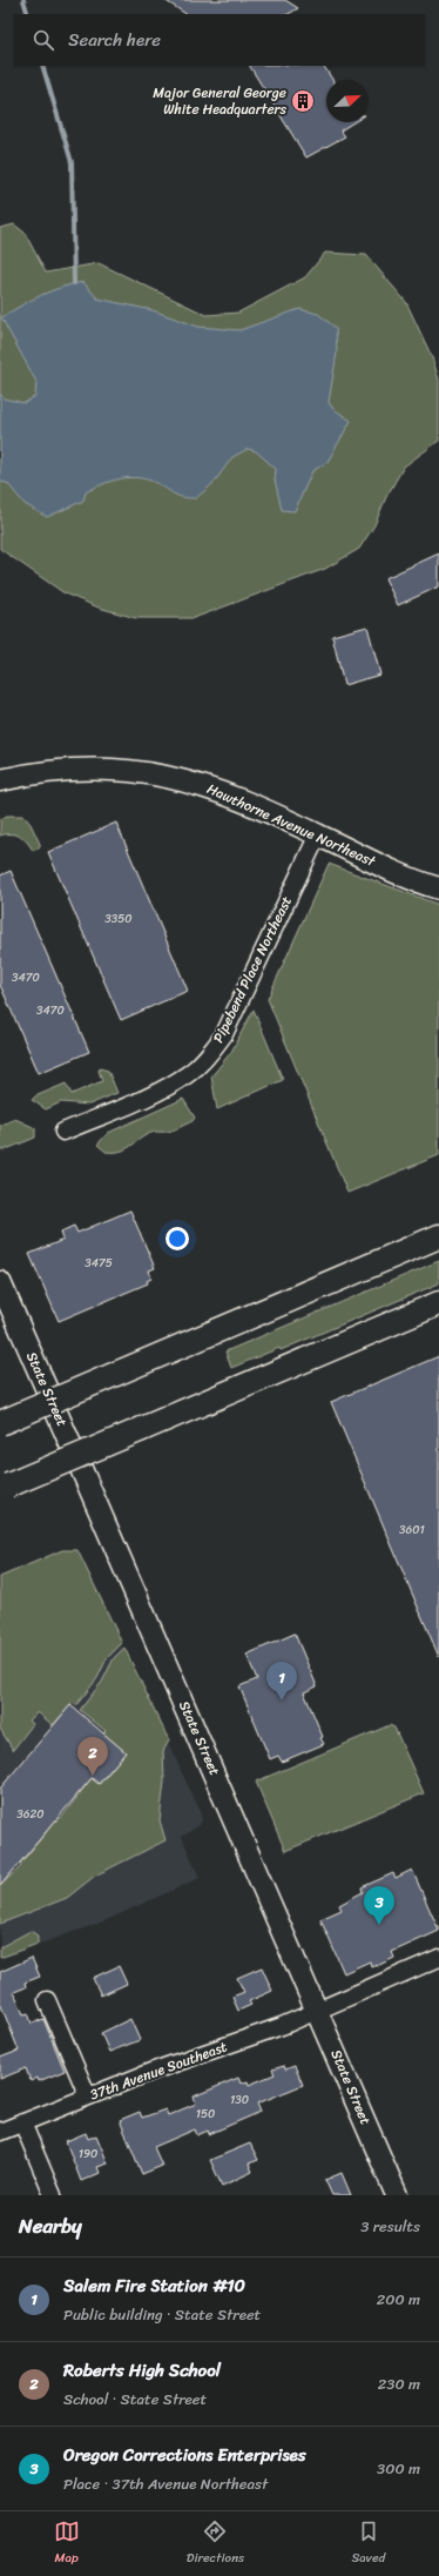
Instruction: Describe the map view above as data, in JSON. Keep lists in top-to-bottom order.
{
  "streets": {
    "main road": ["Hawthorne Avenue Northeast", "State Street"],
    "street": ["Pipebend Place Northeast", "37th Avenue Southeast"]
  },
  "crossings": [
    ["Hawthorne Avenue Northeast", "Pipebend Place Northeast"],
    ["State Street", "37th Avenue Southeast"]
  ],
  "places": {
    "building": ["Major General George White Headquarters"]
  },
  "house_numbers": [
    "3350",
    "3470",
    "3470",
    "3475",
    "3601",
    "3620",
    "130",
    "150",
    "190"
  ],
  "north": "top right",
  "page": {
    "search": "Search here",
    "pins": ["1", "2", "3"],
    "heading": ["Nearby", "3 results"],
    "list": [
      {
        "mark": "1",
        "name": "Salem Fire Station #10",
        "note": "Public building · State Street",
        "value": "200 m"
      },
      {
        "mark": "2",
        "name": "Roberts High School",
        "note": "School · State Street",
        "value": "230 m"
      },
      {
        "mark": "3",
        "name": "Oregon Corrections Enterprises",
        "note": "Place · 37th Avenue Northeast",
        "value": "300 m"
      }
    ],
    "nav": ["Map", "Directions", "Saved"]
  }
}
